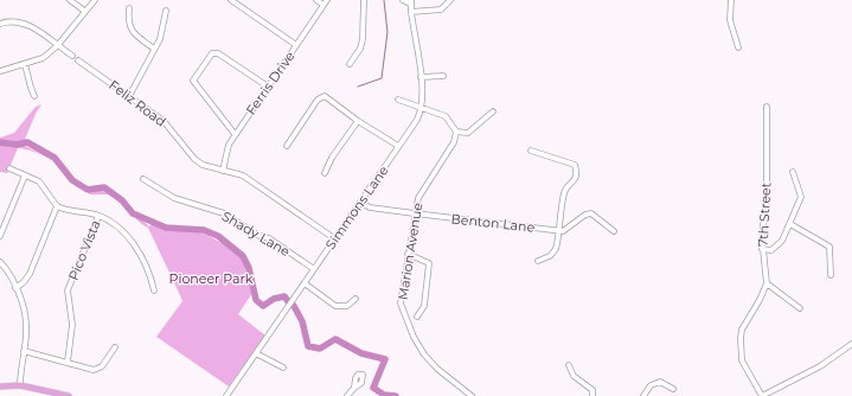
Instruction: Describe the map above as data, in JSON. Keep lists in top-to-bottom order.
{
  "streets": {
    "street": [
      "Ferris Drive",
      "Feliz Road",
      "Simmons Lane",
      "7th Street",
      "Benton Lane",
      "Shady Lane",
      "Pico Vista",
      "Marion Avenue"
    ]
  },
  "crossings": [
    ["Ferris Drive", "Feliz Road"],
    ["Feliz Road", "Simmons Lane"],
    ["Simmons Lane", "Benton Lane"],
    ["Simmons Lane", "Shady Lane"],
    ["Benton Lane", "Marion Avenue"]
  ],
  "parks": ["Pioneer Park"]
}
